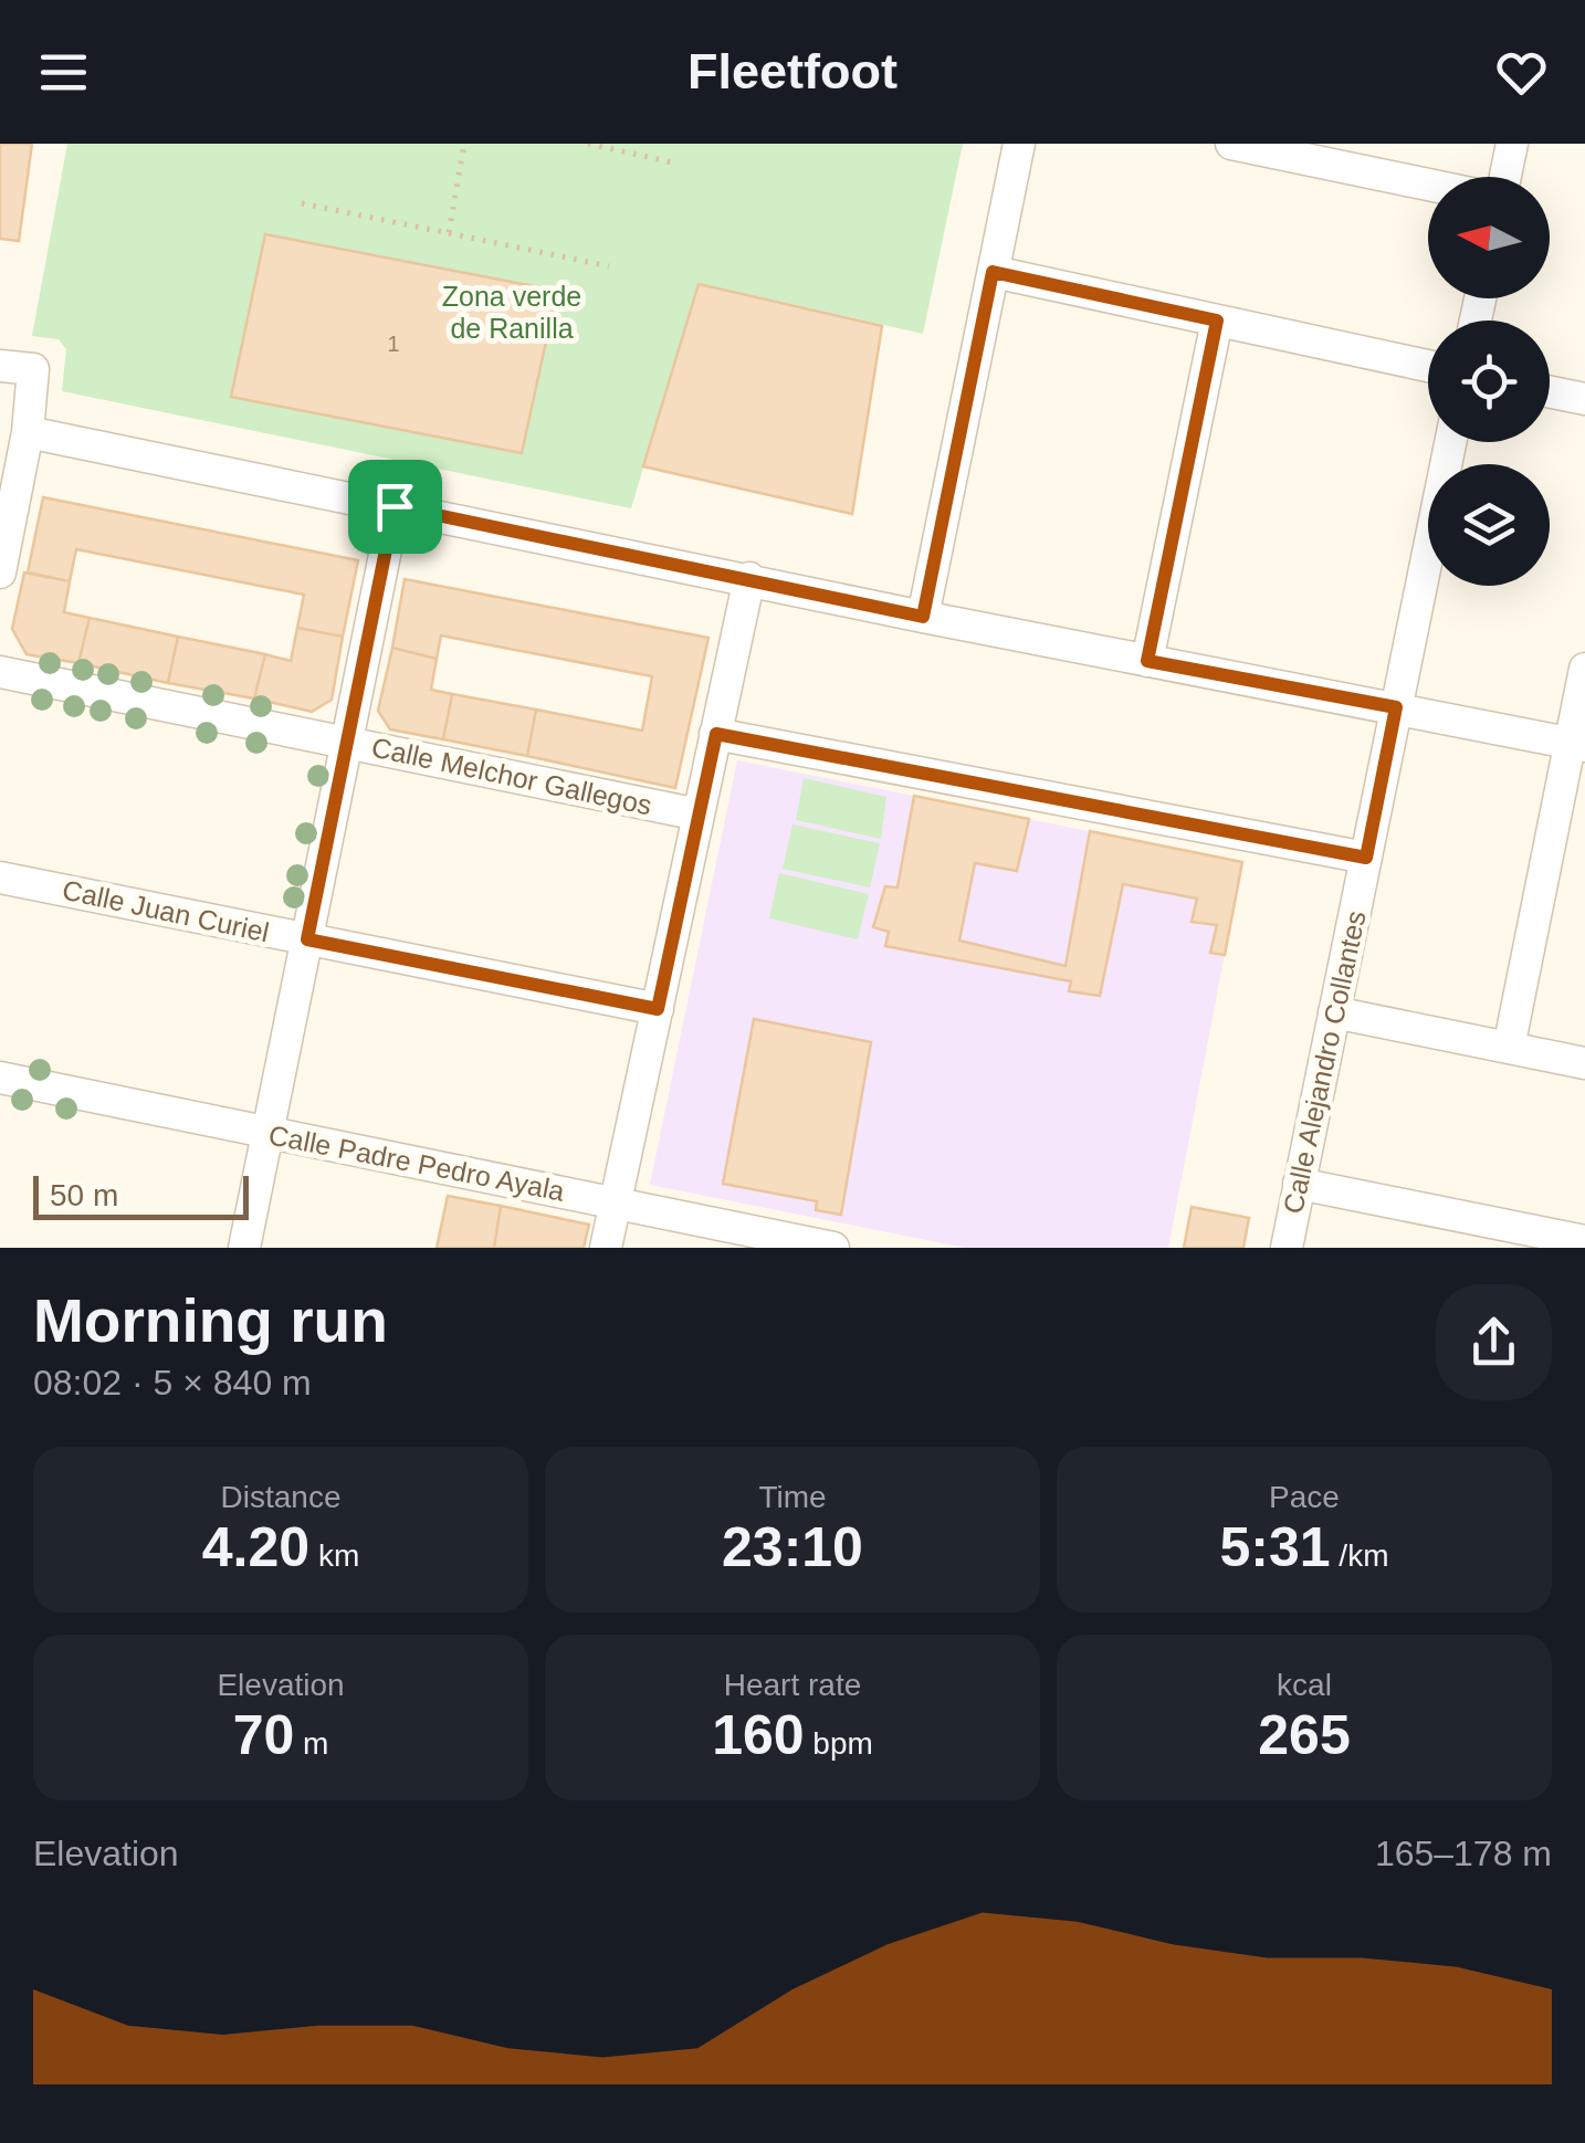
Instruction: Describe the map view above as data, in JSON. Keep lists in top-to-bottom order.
{
  "streets": {
    "street": [
      "Calle Melchor Gallegos",
      "Calle Juan Curiel",
      "Calle Alejandro Collantes",
      "Calle Padre Pedro Ayala"
    ]
  },
  "parks": ["Zona verde de Ranilla"],
  "house_numbers": ["1"],
  "scale_bar": "50 m",
  "north": "left",
  "page": {
    "header": "Fleetfoot",
    "scale": "50 m",
    "heading": ["Morning run", "08:02 · 5 × 840 m"],
    "stats": [
      ["Distance", "4.20 km"],
      ["Time", "23:10"],
      ["Pace", "5:31 /km"],
      ["Elevation", "70 m"],
      ["Heart rate", "160 bpm"],
      ["kcal", "265"]
    ],
    "chart": ["Elevation", "165–178 m"]
  }
}
